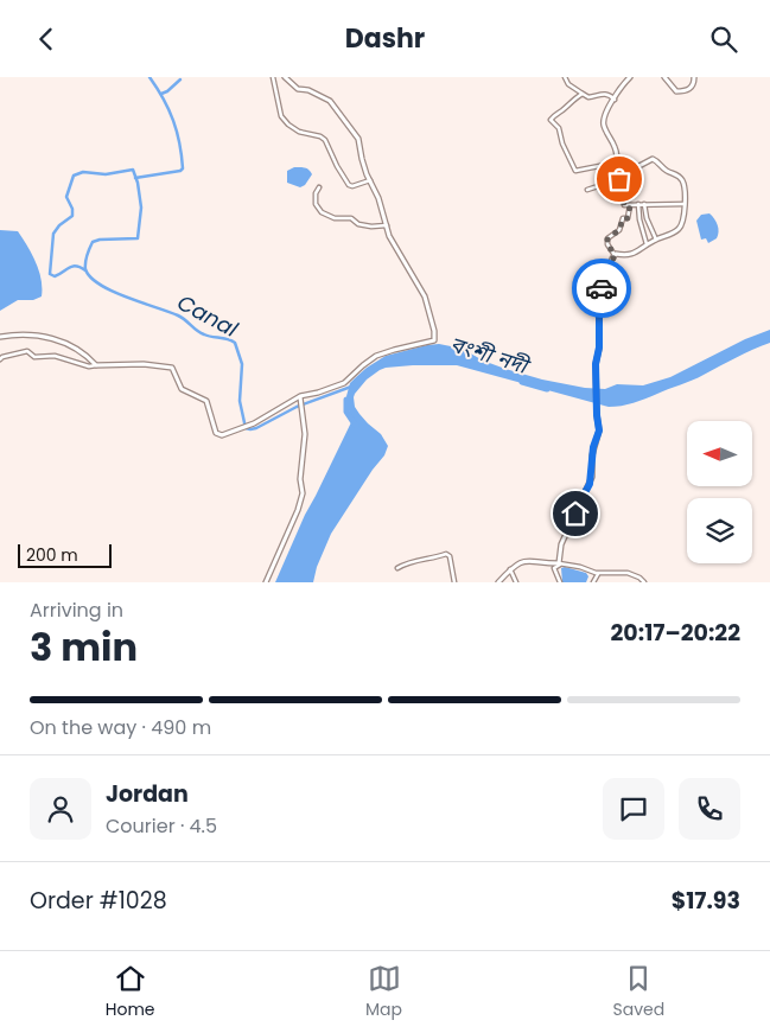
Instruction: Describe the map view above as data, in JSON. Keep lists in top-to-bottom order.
{
  "water": ["Canal", "বংশী নদী"],
  "scale_bar": "200 m",
  "north": "left",
  "page": {
    "header": "Dashr",
    "scale": "200 m",
    "heading": ["3 min", "Arriving in", "20:17–20:22"],
    "panel": [
      "Jordan",
      "Courier · 4.5",
      "Order #1028",
      "$17.93"
    ],
    "bar": "On the way · 490 m",
    "tabs": ["Home", "Map", "Saved"]
  }
}
